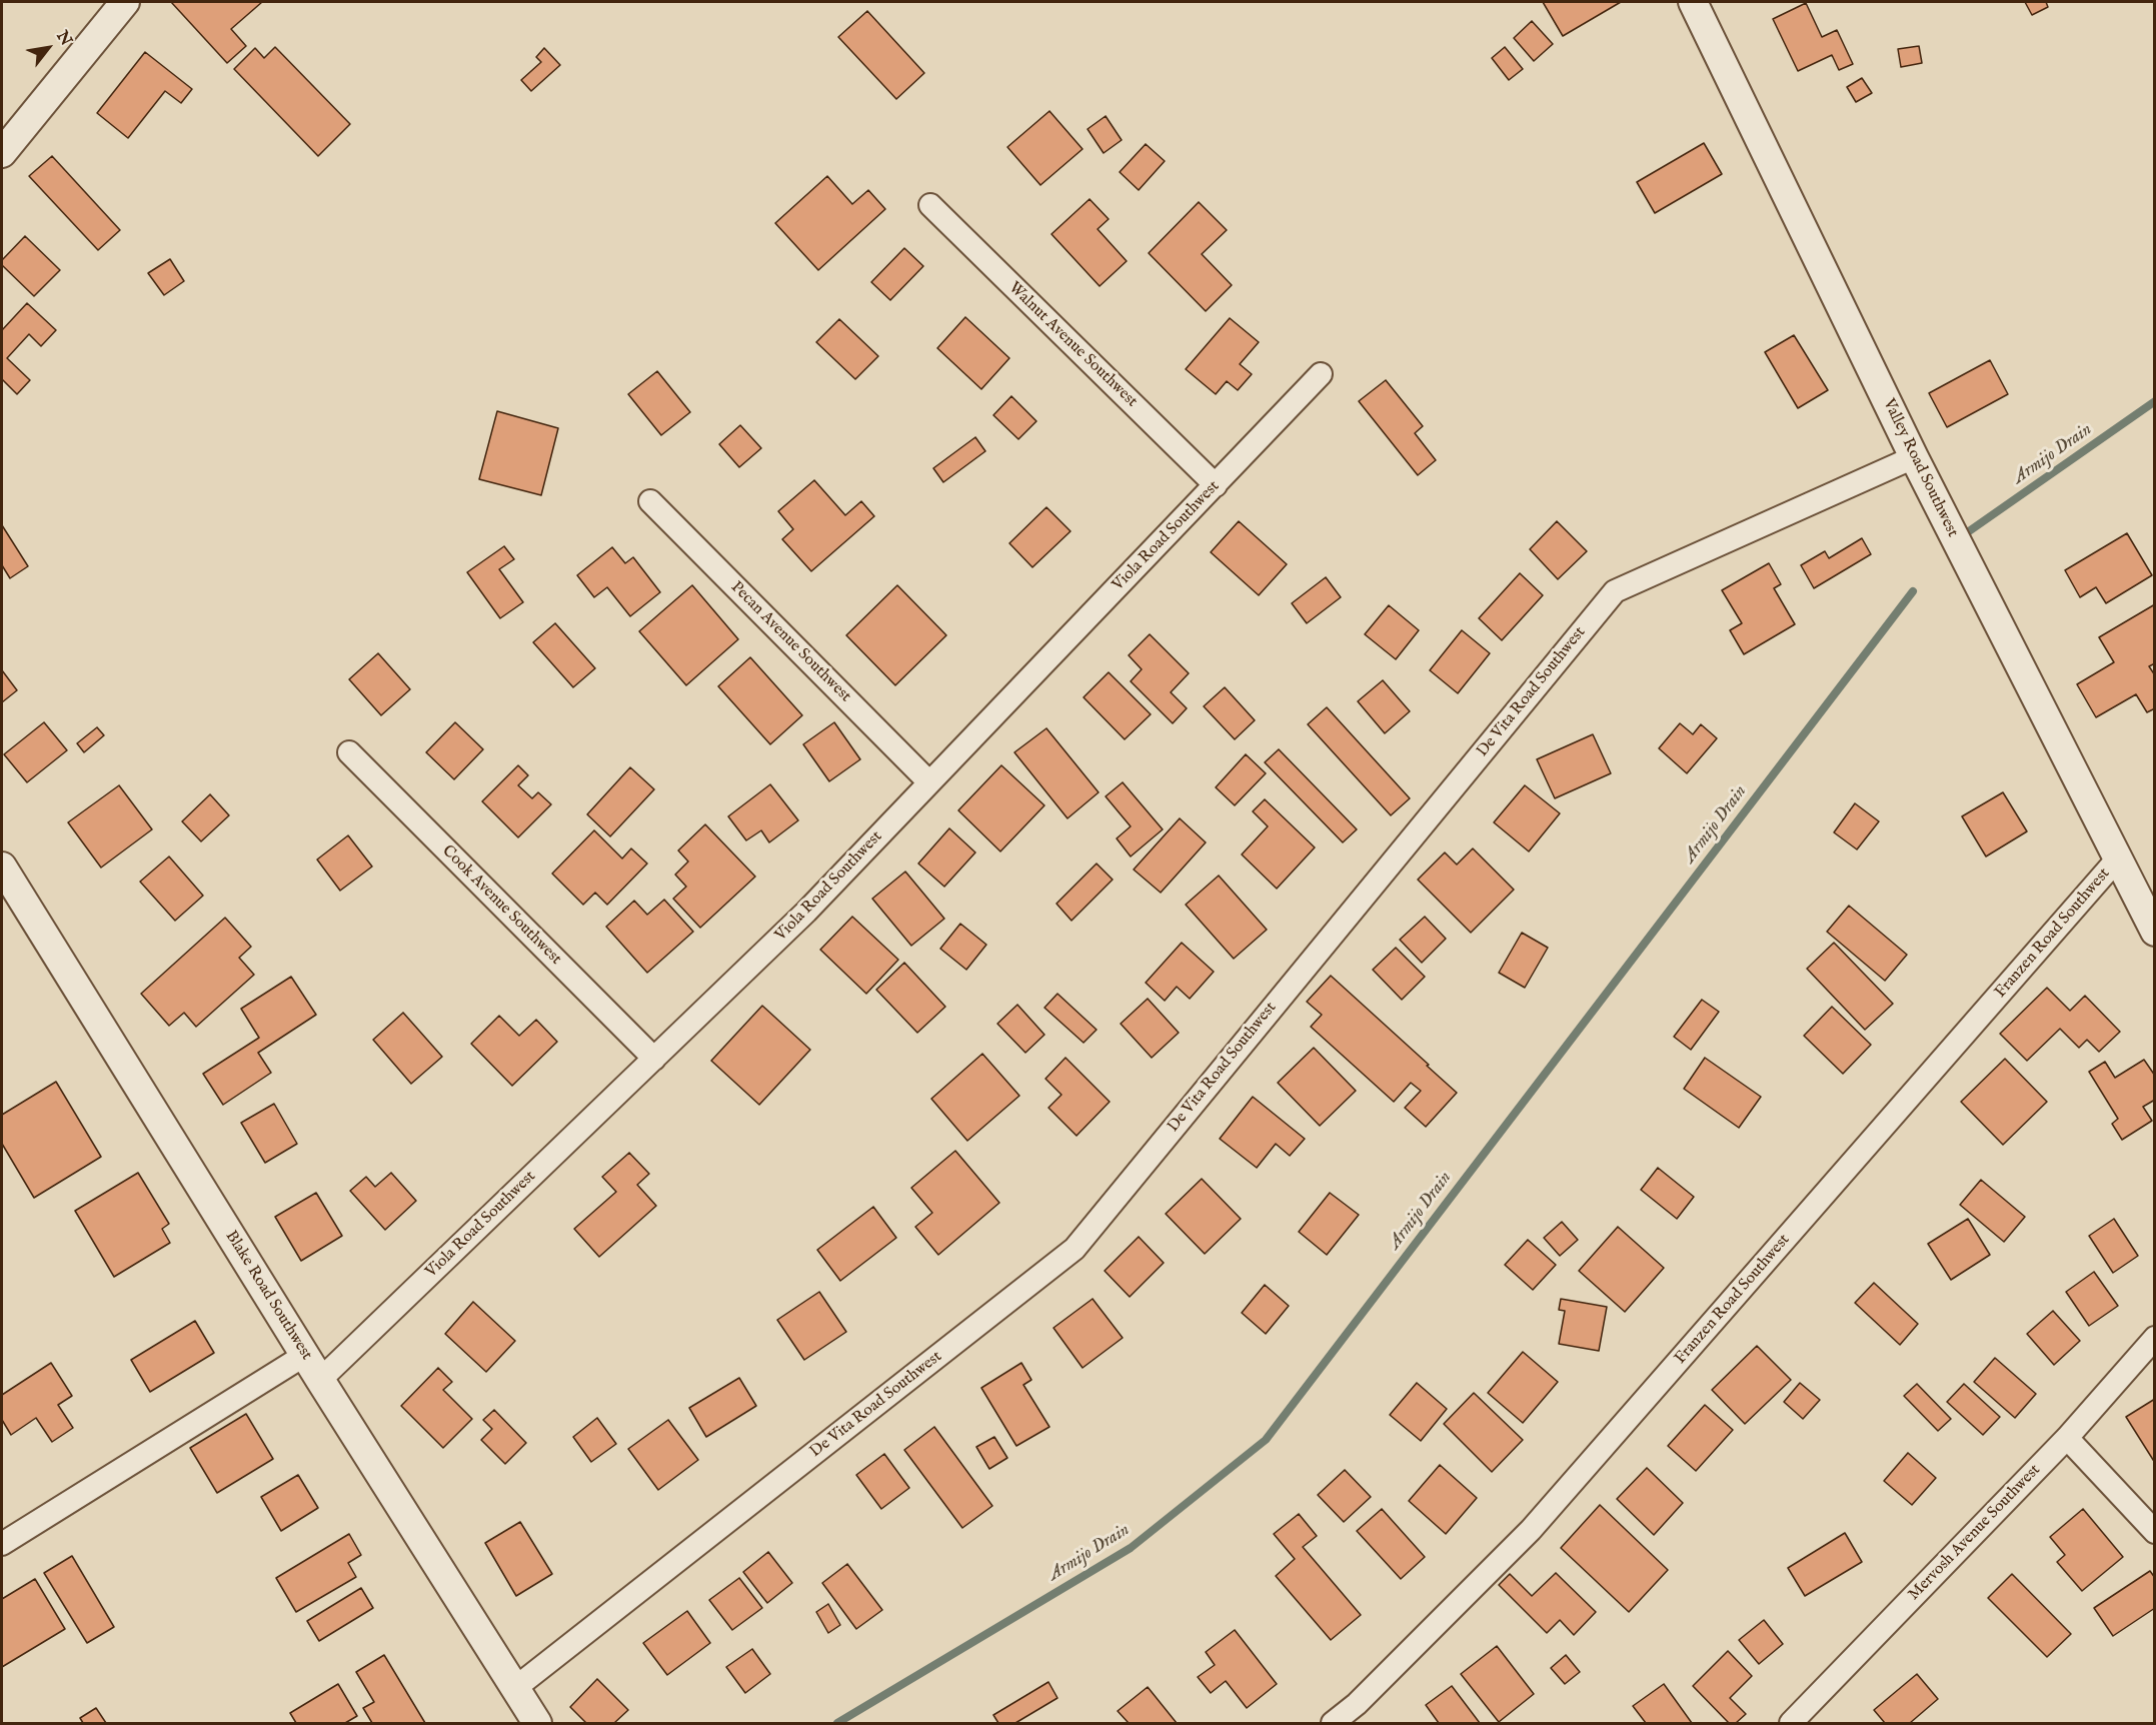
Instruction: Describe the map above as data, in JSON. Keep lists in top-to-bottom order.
{
  "streets": {
    "street": [
      "Walnut Avenue Southwest",
      "Valley Road Southwest",
      "Viola Road Southwest",
      "Pecan Avenue Southwest",
      "De Vita Road Southwest",
      "Cook Avenue Southwest",
      "Franzen Road Southwest",
      "Blake Road Southwest",
      "Mervosh Avenue Southwest"
    ]
  },
  "crossings": [
    ["Walnut Avenue Southwest", "Viola Road Southwest"],
    ["Valley Road Southwest", "De Vita Road Southwest"],
    ["Valley Road Southwest", "Franzen Road Southwest"],
    ["Viola Road Southwest", "Pecan Avenue Southwest"],
    ["Viola Road Southwest", "Cook Avenue Southwest"],
    ["Viola Road Southwest", "Blake Road Southwest"],
    ["De Vita Road Southwest", "Blake Road Southwest"]
  ],
  "water": ["Armijo Drain"],
  "north": "top right"
}
